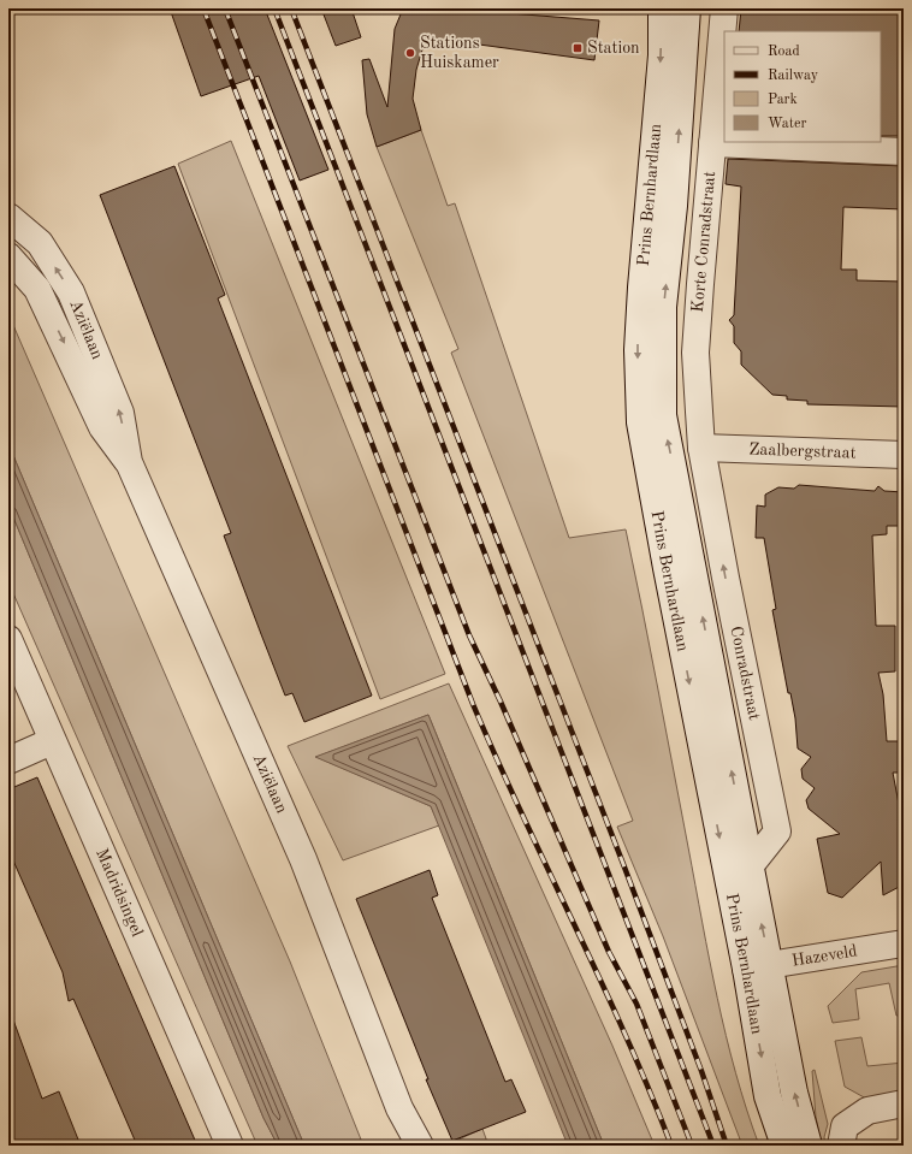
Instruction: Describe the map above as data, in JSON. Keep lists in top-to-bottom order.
{
  "streets": {
    "street": [
      "Prins Bernhardlaan",
      "Korte Conradstraat",
      "Aziëlaan",
      "Zaalbergstraat",
      "Conradstraat",
      "Madridsingel",
      "Hazeveld"
    ]
  },
  "crossings": [
    ["Prins Bernhardlaan", "Conradstraat"],
    ["Prins Bernhardlaan", "Hazeveld"],
    ["Korte Conradstraat", "Zaalbergstraat"],
    ["Korte Conradstraat", "Conradstraat"],
    ["Zaalbergstraat", "Conradstraat"]
  ],
  "one_way": ["Conradstraat"],
  "places": {
    "transit": ["Station"],
    "other": ["Stations Huiskamer"]
  },
  "legend": [
    "Road",
    "Railway",
    "Park",
    "Water"
  ]
}
